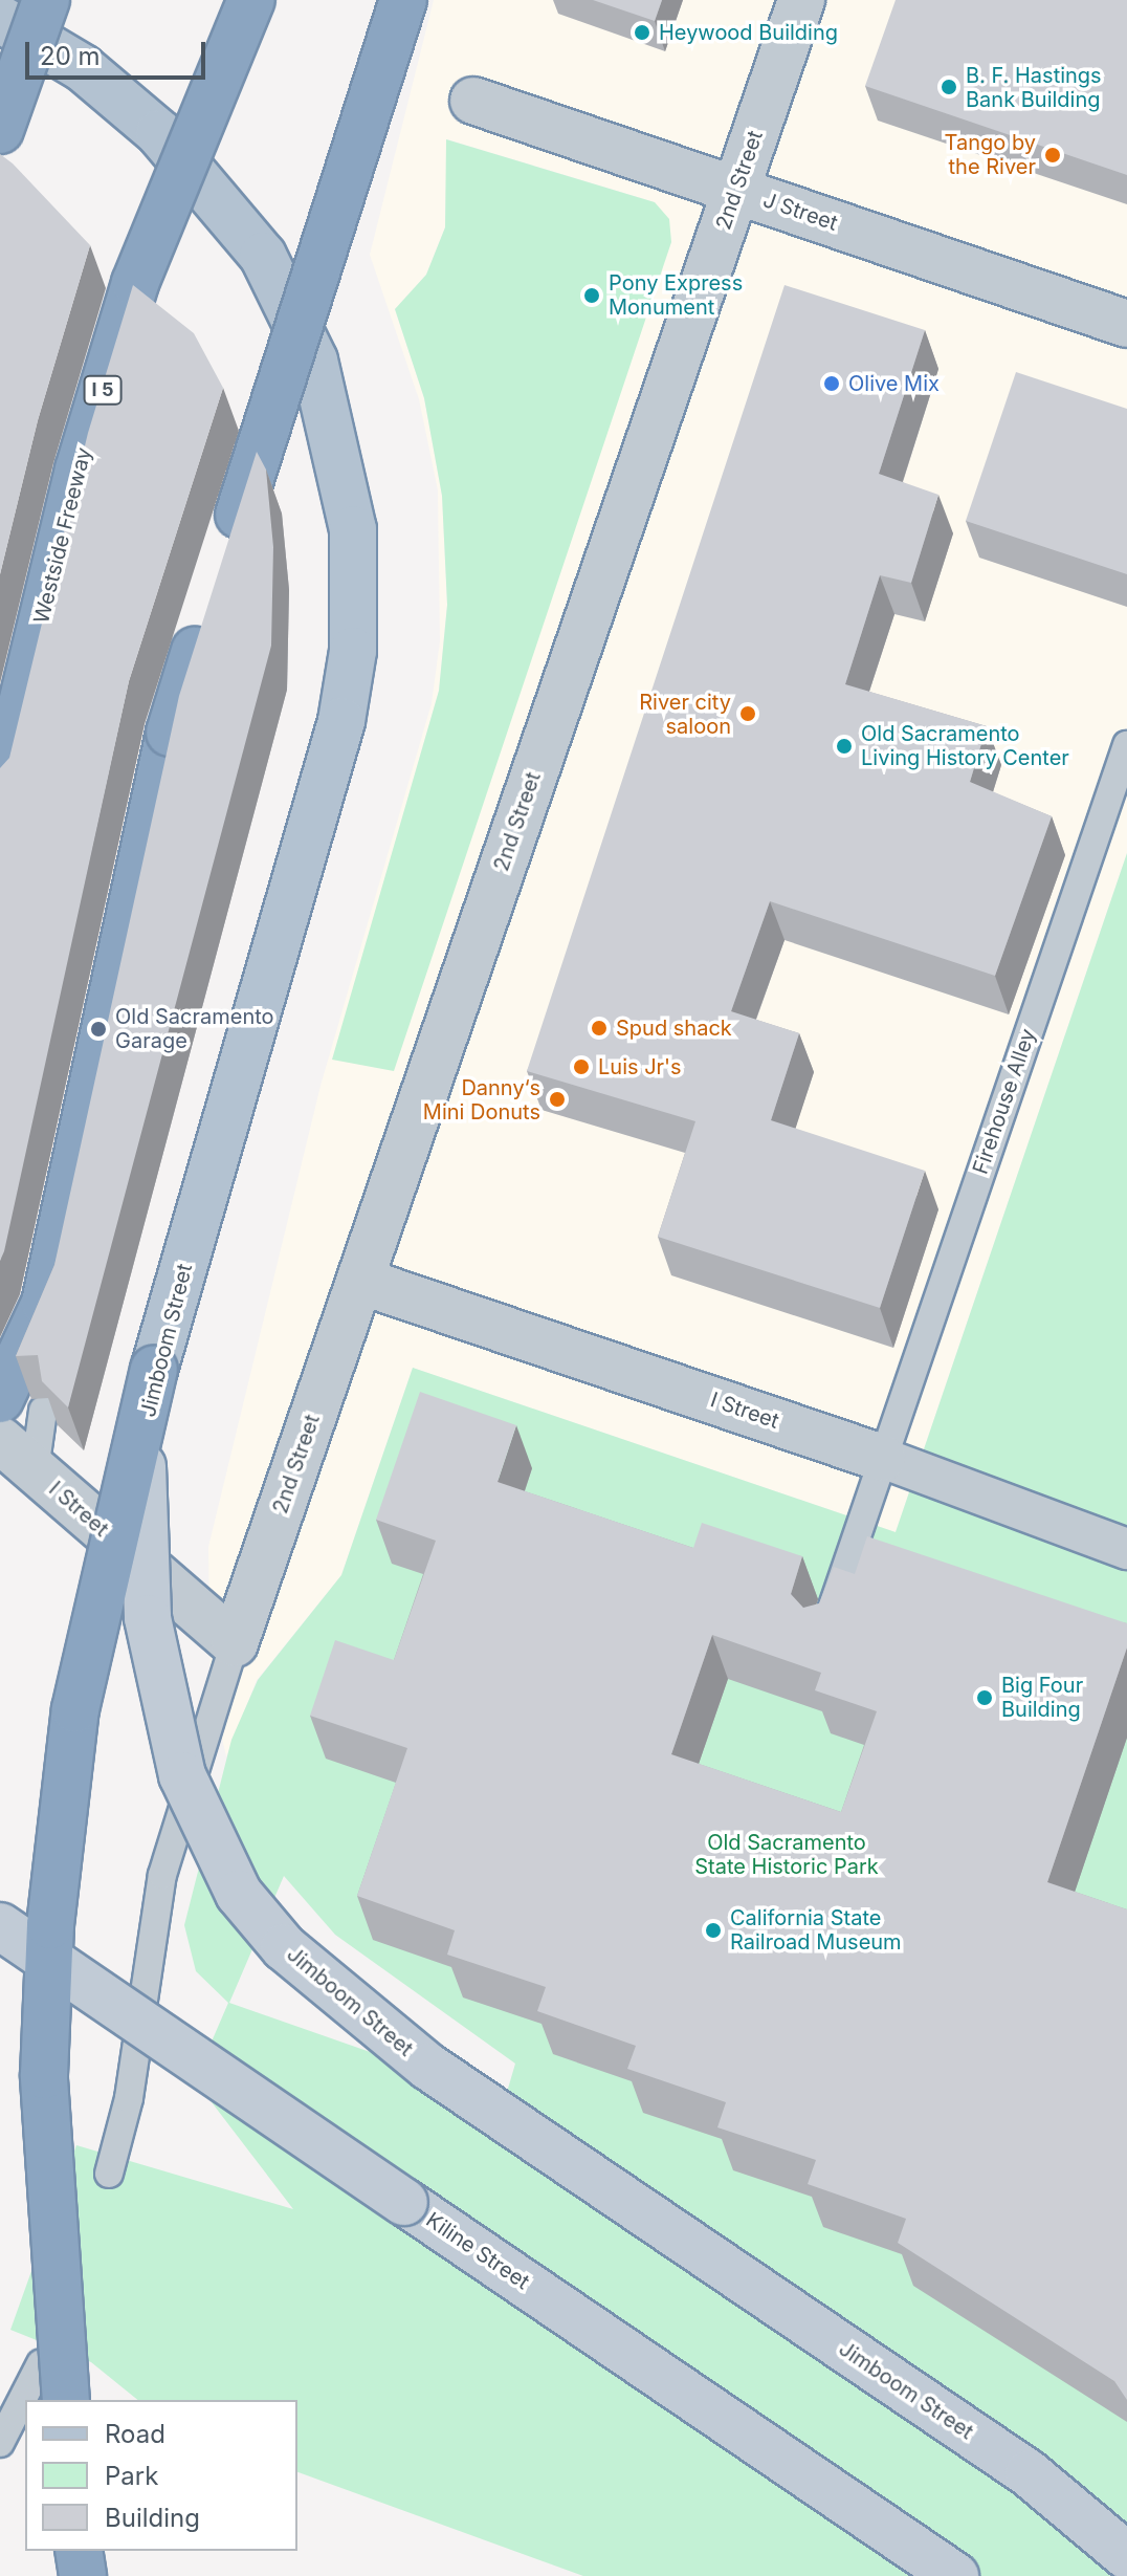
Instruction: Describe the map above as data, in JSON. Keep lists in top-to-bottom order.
{
  "streets": {
    "highway": ["I 5", "Westside Freeway"],
    "main road": ["Jimboom Street", "Kiline Street"],
    "street": ["2nd Street", "J Street", "I Street"],
    "lane": ["Firehouse Alley"]
  },
  "crossings": [
    ["2nd Street", "J Street"],
    ["2nd Street", "I Street"],
    ["Firehouse Alley", "I Street"]
  ],
  "parks": ["Old Sacramento State Historic Park"],
  "places": [
    "Heywood Building",
    "B. F. Hastings Bank Building",
    "Tango by the River",
    "Pony Express Monument",
    "Olive Mix",
    "River city saloon",
    "Old Sacramento Living History Center",
    "Spud shack",
    "Old Sacramento Garage",
    "Luis Jr's",
    "Danny‘s Mini Donuts",
    "Big Four Building",
    "California State Railroad Museum"
  ],
  "legend": ["Road", "Park", "Building"],
  "scale_bar": "20 m"
}
